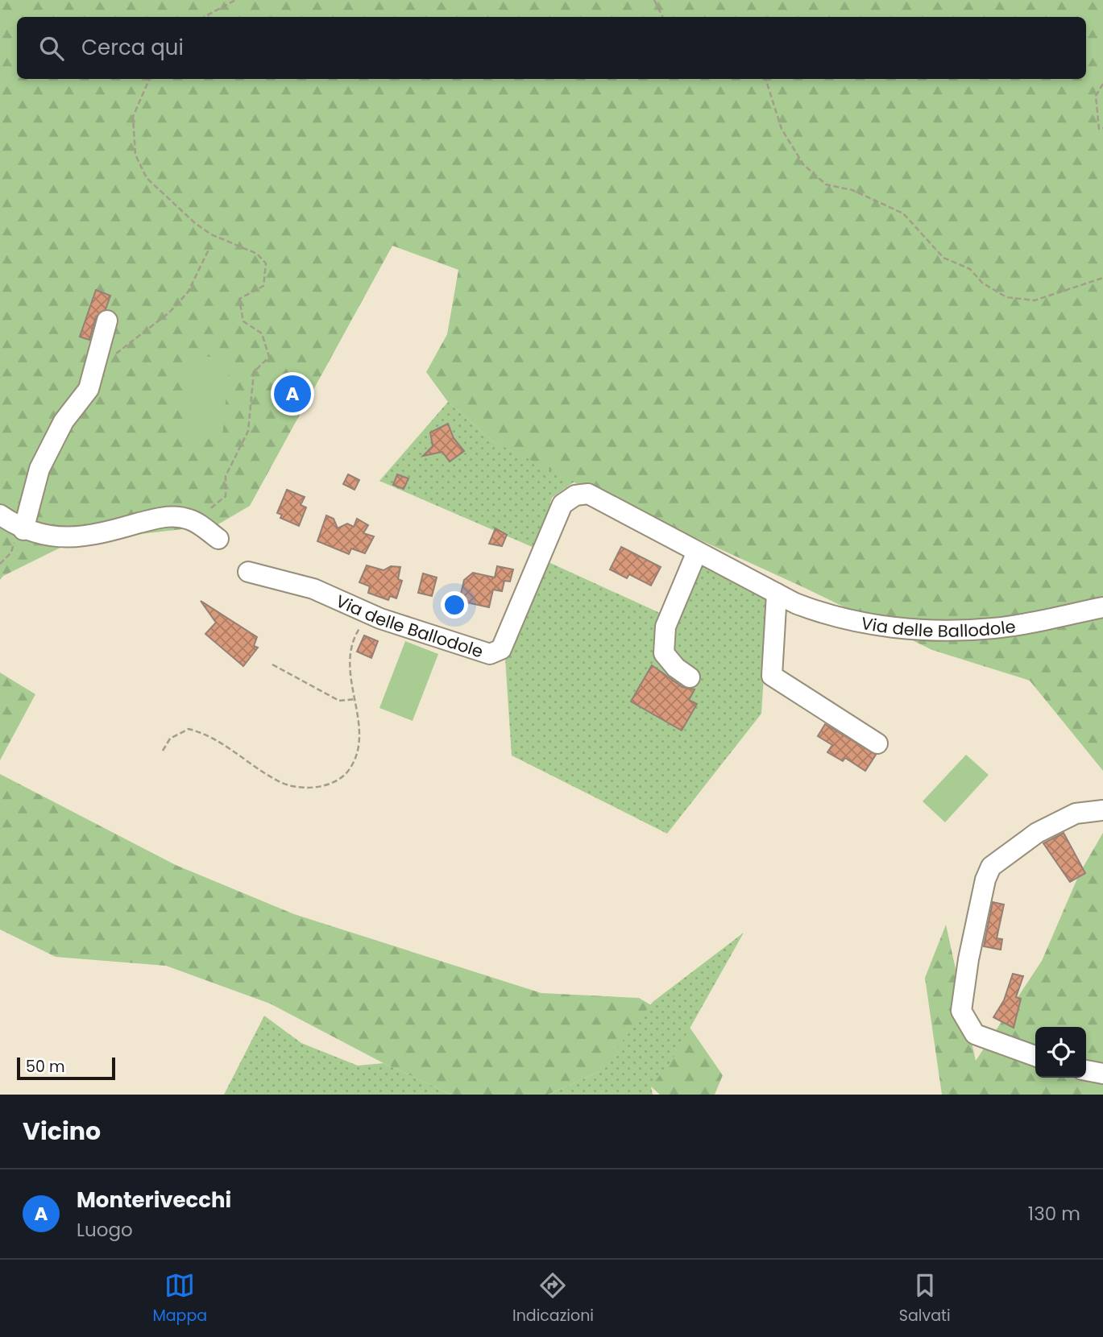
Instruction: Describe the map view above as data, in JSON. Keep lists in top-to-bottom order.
{
  "streets": {
    "lane": ["Via delle Ballodole"]
  },
  "scale_bar": "50 m",
  "page": {
    "search": "Cerca qui",
    "pins": "A",
    "scale": "50 m",
    "heading": "Vicino",
    "list": [
      {
        "mark": "A",
        "name": "Monterivecchi",
        "note": "Luogo",
        "value": "130 m"
      }
    ],
    "nav": ["Mappa", "Indicazioni", "Salvati"]
  }
}
